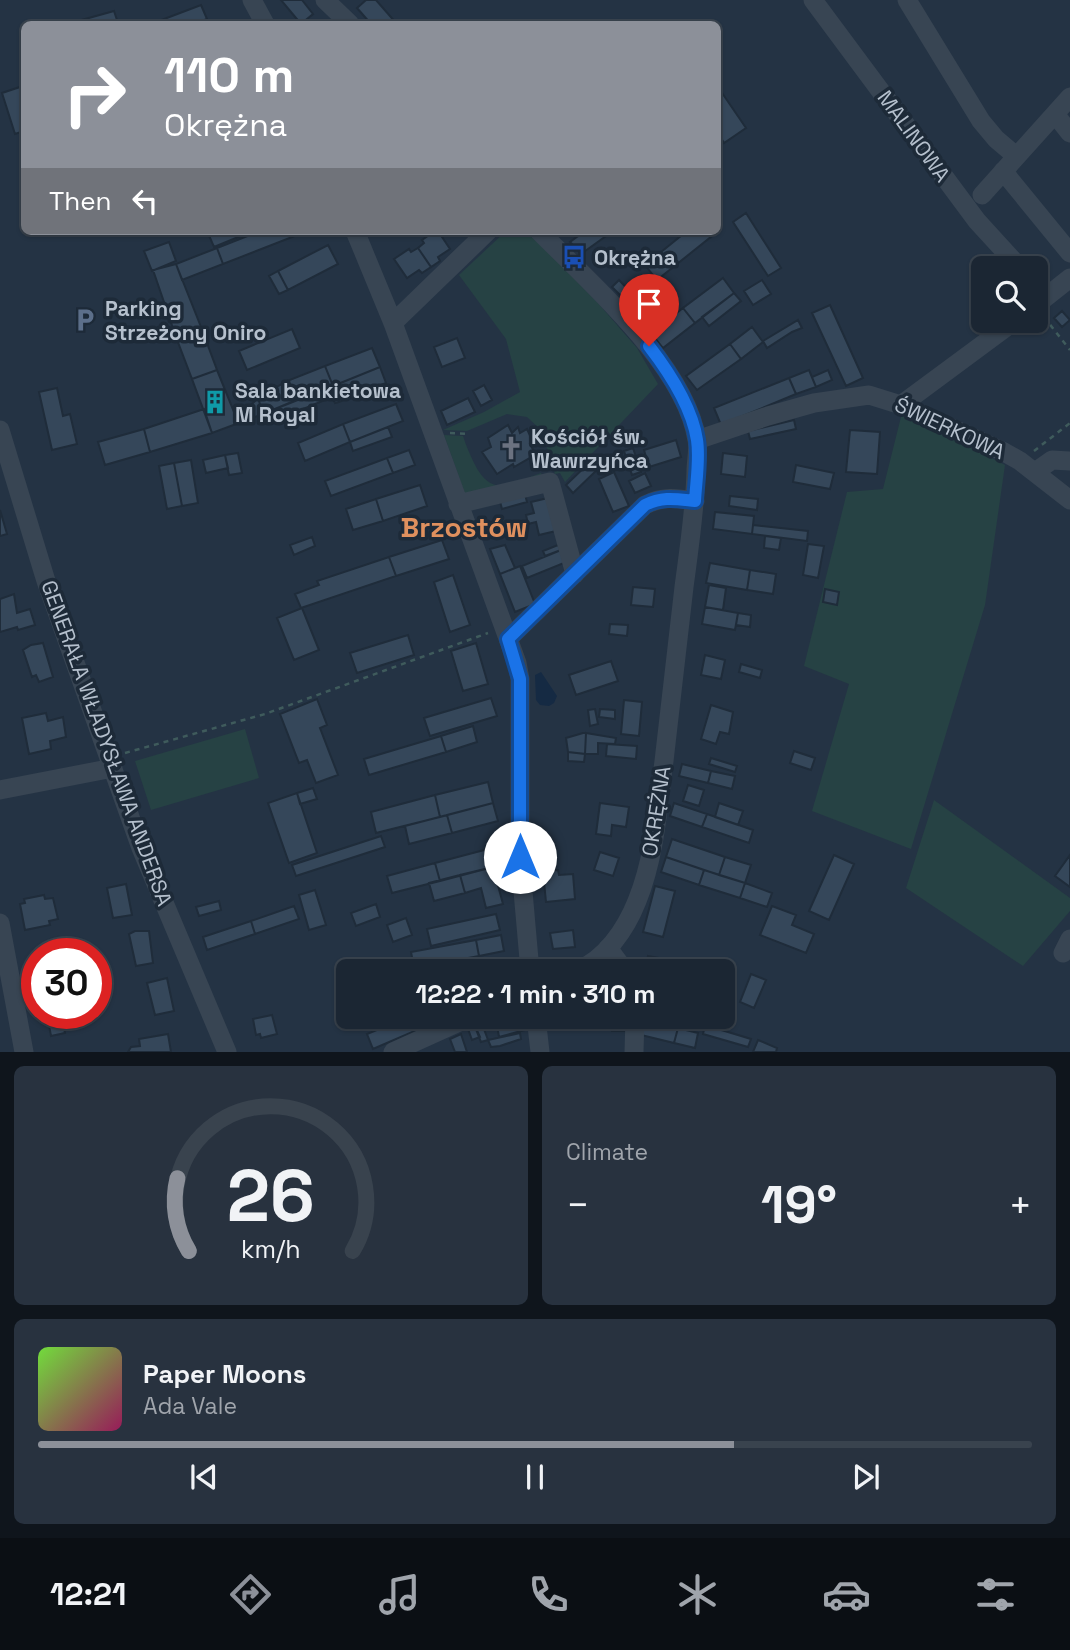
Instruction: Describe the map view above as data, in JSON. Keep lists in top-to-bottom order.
{
  "streets": {
    "street": [
      "MALINOWA",
      "ŚWIERKOWA",
      "GENERAŁA WŁADYSŁAWA ANDERSA",
      "OKRĘŻNA"
    ]
  },
  "crossings": [
    ["ŚWIERKOWA", "OKRĘŻNA"]
  ],
  "districts": ["Brzostów"],
  "places": {
    "bus stop": ["Okrężna"],
    "parking": ["Parking Strzeżony Oniro"],
    "building": ["Sala bankietowa M Royal"],
    "church": ["Kościół św. Wawrzyńca"]
  },
  "page": {
    "turn": ["110 m", "Okrężna"],
    "then": "Then",
    "limit": "30",
    "trip": "12:22 · 1 min · 310 m",
    "tile": "Climate",
    "heat": ["−", "19°", "+"],
    "song": ["Paper Moons", "Ada Vale"],
    "tabs": "12:21",
    "gauge": ["26", "km/h"]
  }
}
